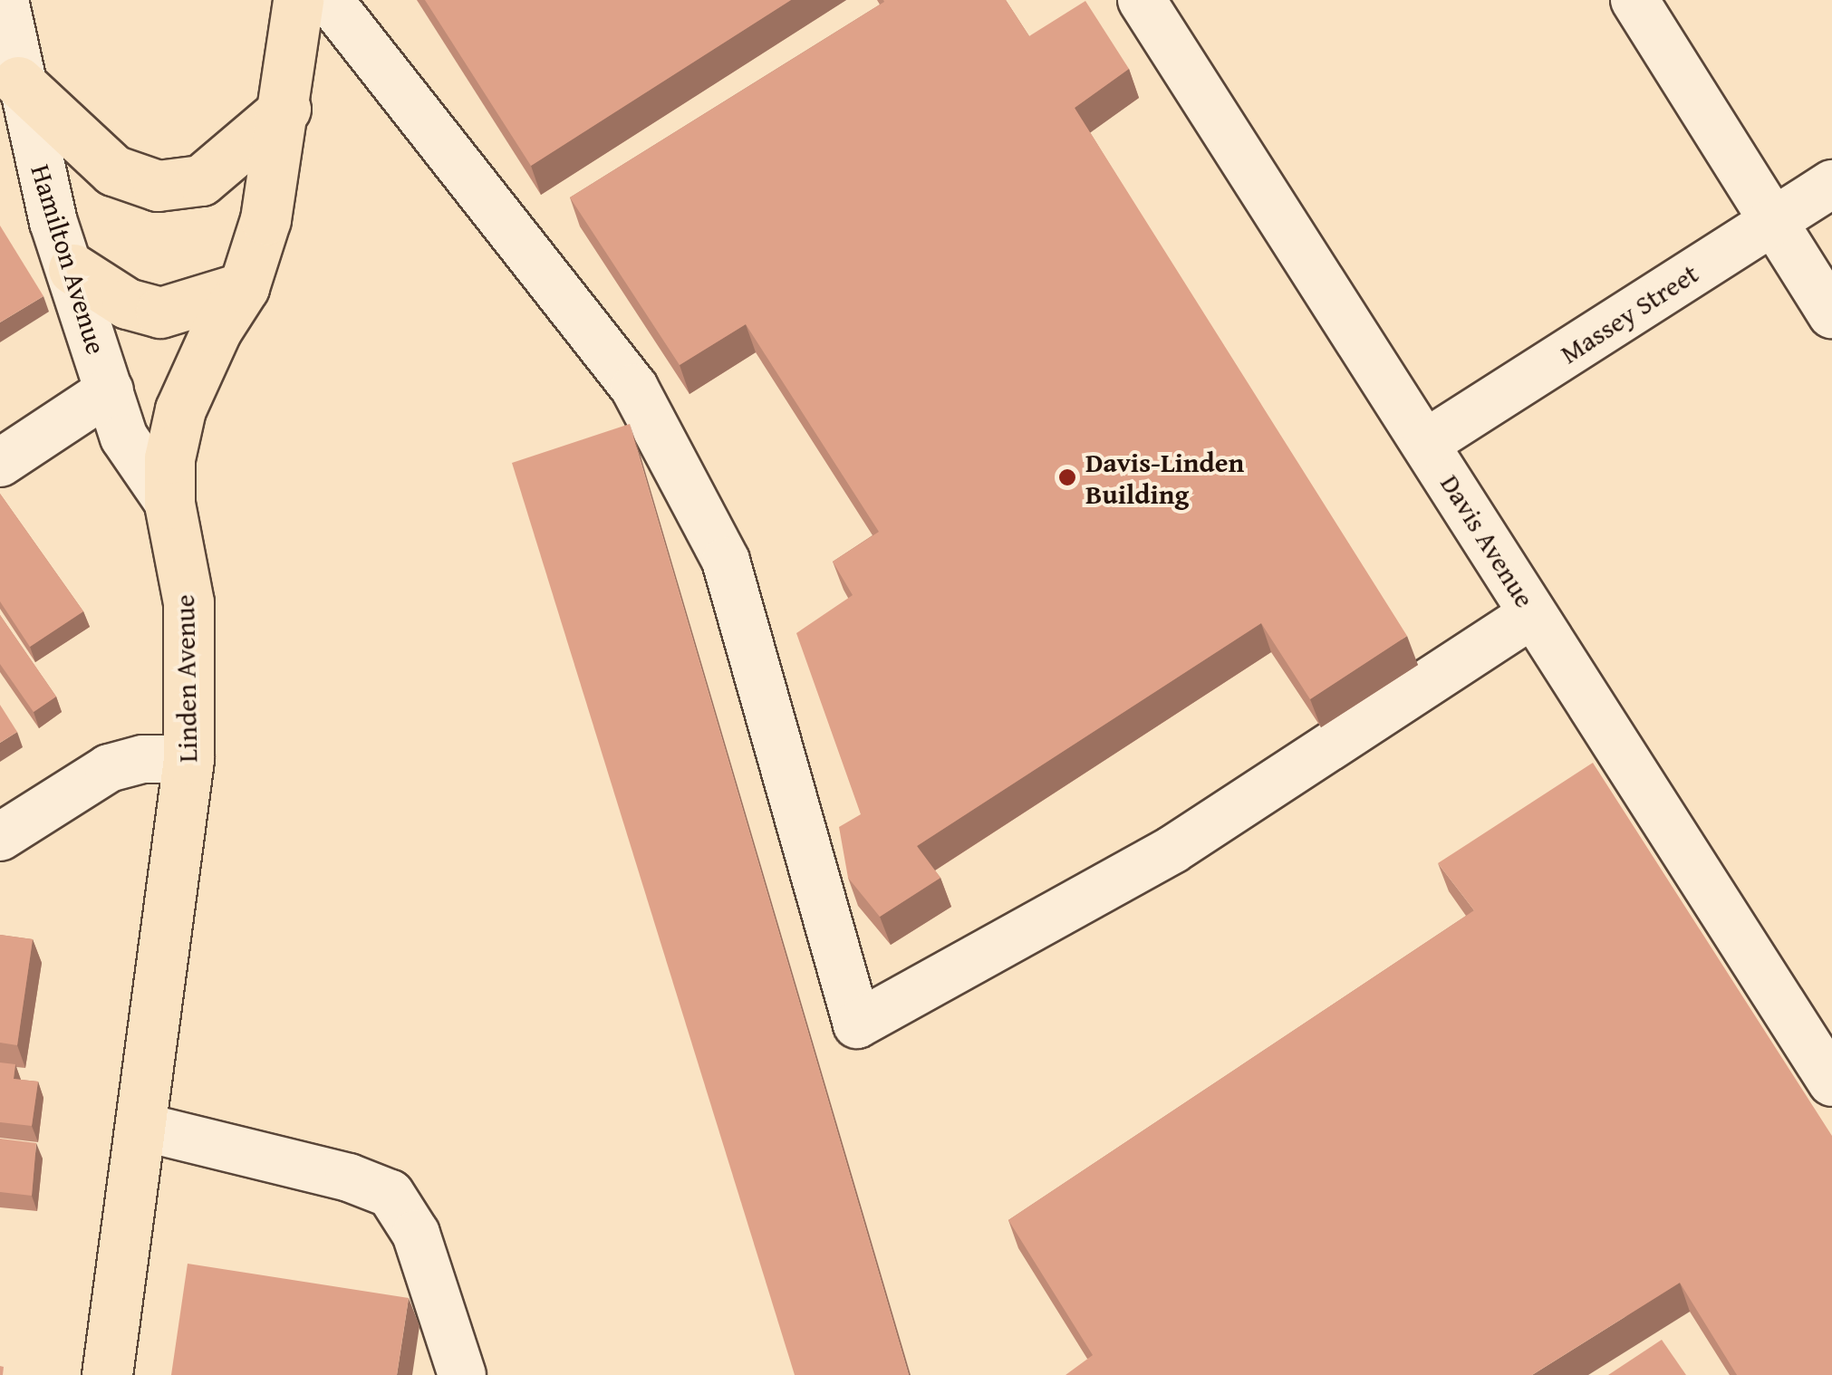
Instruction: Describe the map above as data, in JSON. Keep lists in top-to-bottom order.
{
  "streets": {
    "main road": ["Linden Avenue"],
    "street": ["Hamilton Avenue", "Massey Street", "Davis Avenue"]
  },
  "crossings": [
    ["Hamilton Avenue", "Linden Avenue"],
    ["Massey Street", "Davis Avenue"]
  ],
  "places": ["Davis-Linden Building"]
}
